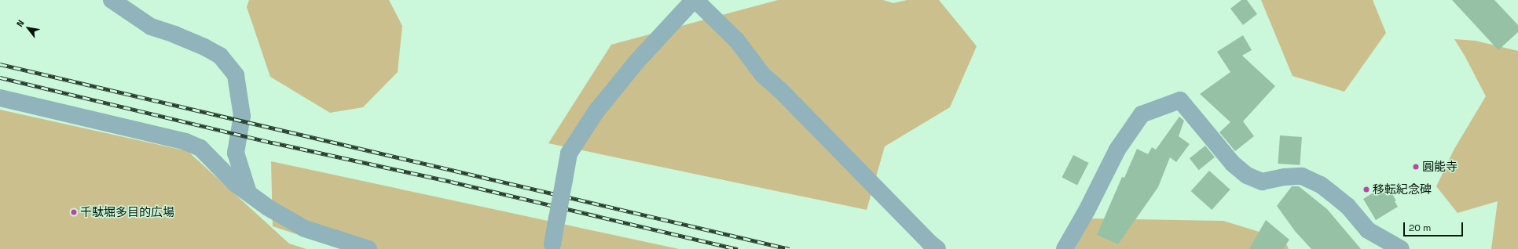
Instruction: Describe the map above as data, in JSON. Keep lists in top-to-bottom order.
{
  "places": ["圓能寺", "移転紀念碑", "千駄堀多目的広場"],
  "scale_bar": "20 m",
  "north": "top left"
}
